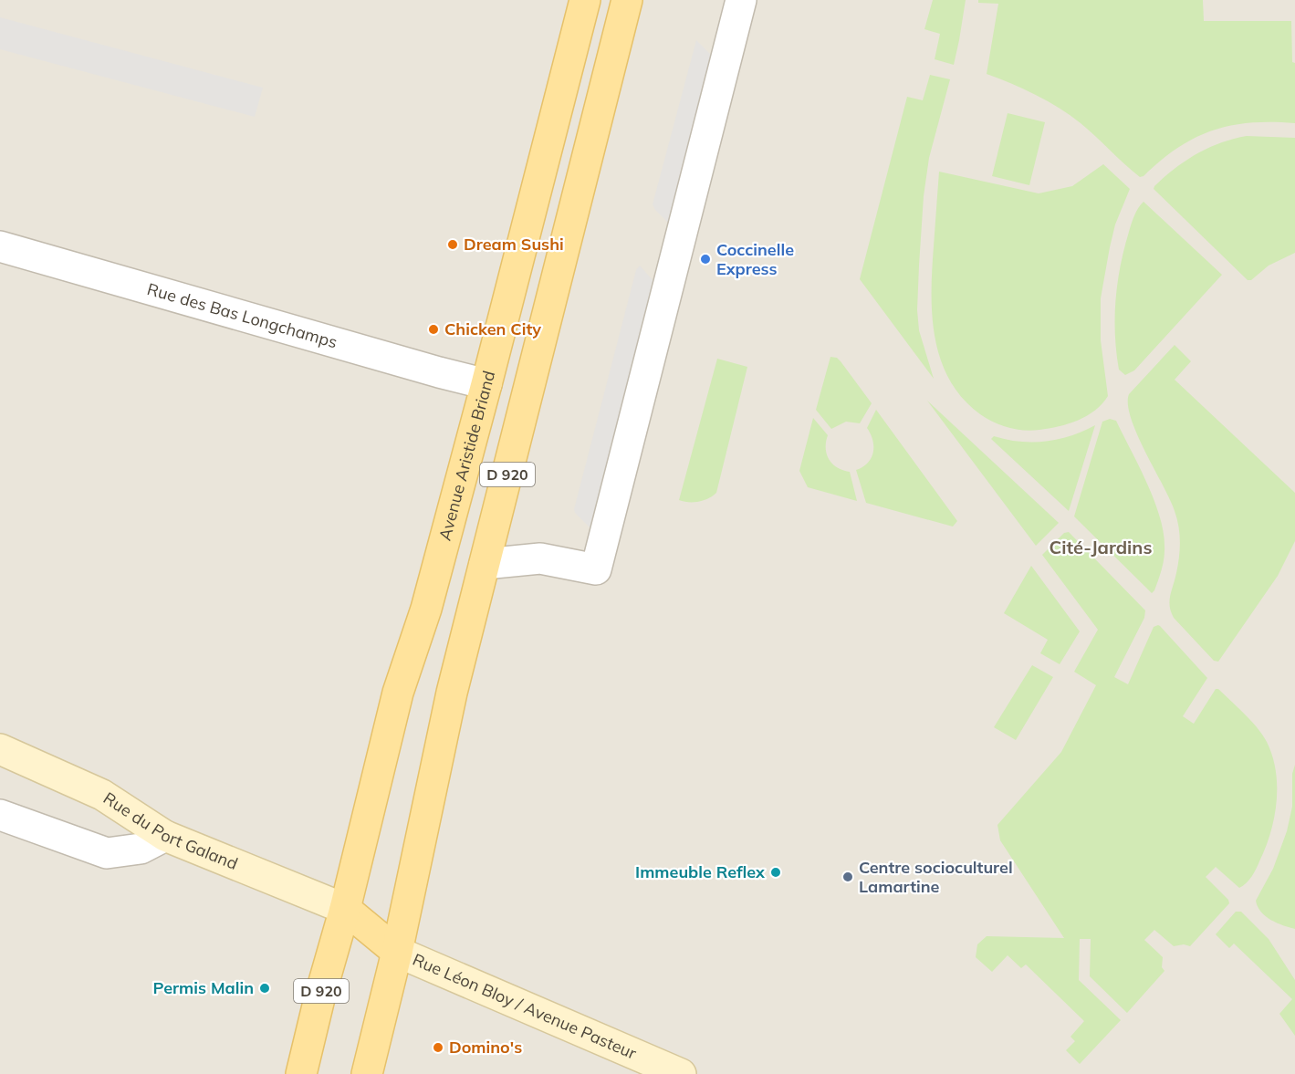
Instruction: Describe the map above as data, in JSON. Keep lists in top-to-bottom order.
{
  "streets": {
    "main road": ["Avenue Aristide Briand", "D 920"],
    "street": ["Rue des Bas Longchamps", "Rue du Port Galand", "Rue Léon Bloy / Avenue Pasteur"]
  },
  "crossings": [
    ["Rue des Bas Longchamps", "Avenue Aristide Briand"],
    ["Avenue Aristide Briand", "D 920"],
    ["Avenue Aristide Briand", "Rue du Port Galand"],
    ["D 920", "Rue du Port Galand"],
    ["D 920", "Rue Léon Bloy / Avenue Pasteur"]
  ],
  "districts": ["Cité-Jardins"],
  "places": [
    "Dream Sushi",
    "Coccinelle Express",
    "Chicken City",
    "Immeuble Reflex",
    "Centre socioculturel Lamartine",
    "Permis Malin",
    "Domino's"
  ]
}
